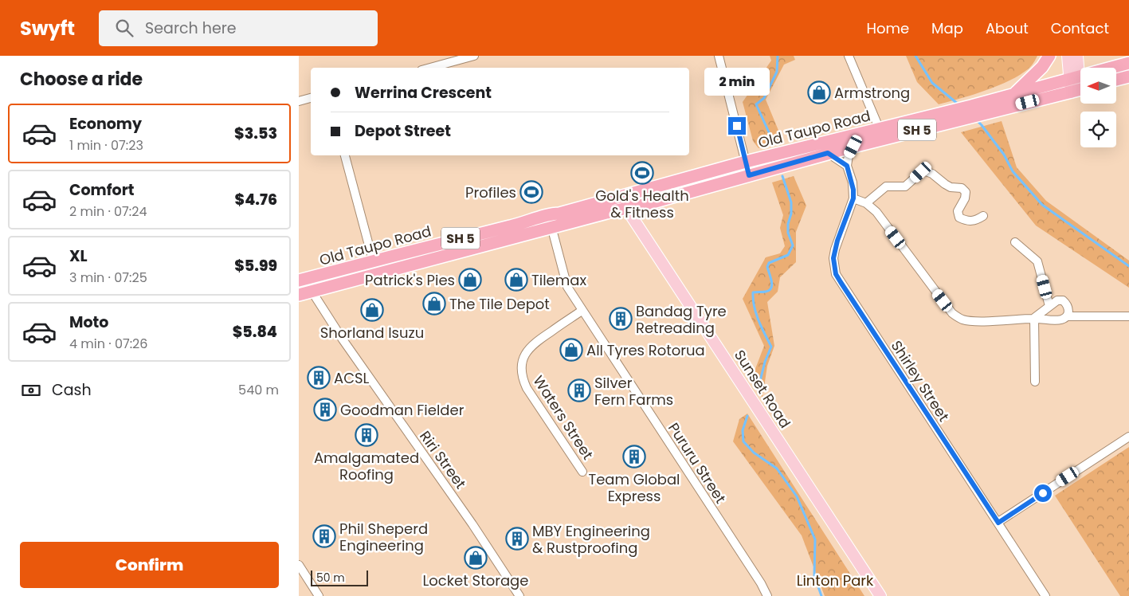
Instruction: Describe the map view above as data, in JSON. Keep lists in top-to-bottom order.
{
  "streets": {
    "highway": ["Old Taupo Road", "SH 5"],
    "main road": ["Sunset Road"],
    "street": [
      "Shirley Street",
      "Waters Street",
      "Riri Street",
      "Pururu Street"
    ]
  },
  "crossings": [
    ["Old Taupo Road", "Sunset Road"],
    ["Old Taupo Road", "Riri Street"],
    ["Old Taupo Road", "Pururu Street"],
    ["Waters Street", "Pururu Street"]
  ],
  "parks": ["Linton Park"],
  "places": {
    "shop": [
      "Armstrong",
      "Patrick's Pies",
      "Tilemax",
      "The Tile Depot",
      "Shorland Isuzu",
      "All Tyres Rotorua",
      "Locket Storage"
    ],
    "sports": ["Gold's Health & Fitness", "Profiles"],
    "building": [
      "Bandag Tyre Retreading",
      "ACSL",
      "Silver Fern Farms",
      "Goodman Fielder",
      "Amalgamated Roofing",
      "Team Global Express",
      "Phil Sheperd Engineering",
      "MBY Engineering & Rustproofing"
    ]
  },
  "scale_bar": "50 m",
  "north": "left",
  "page": {
    "header": "Swyft",
    "search": "Search here",
    "nav": [
      "Home",
      "Map",
      "About",
      "Contact"
    ],
    "heading": "Choose a ride",
    "bubble": "2 min",
    "banner": ["Werrina Crescent", "Depot Street"],
    "list": [
      {
        "name": "Economy",
        "note": "1 min · 07:23",
        "value": "$3.53"
      },
      {
        "name": "Comfort",
        "note": "2 min · 07:24",
        "value": "$4.76"
      },
      {
        "name": "XL",
        "note": "3 min · 07:25",
        "value": "$5.99"
      },
      {
        "name": "Moto",
        "note": "4 min · 07:26",
        "value": "$5.84"
      }
    ],
    "pay": ["Cash", "540 m"],
    "buttons": "Confirm",
    "scale": "50 m"
  }
}
